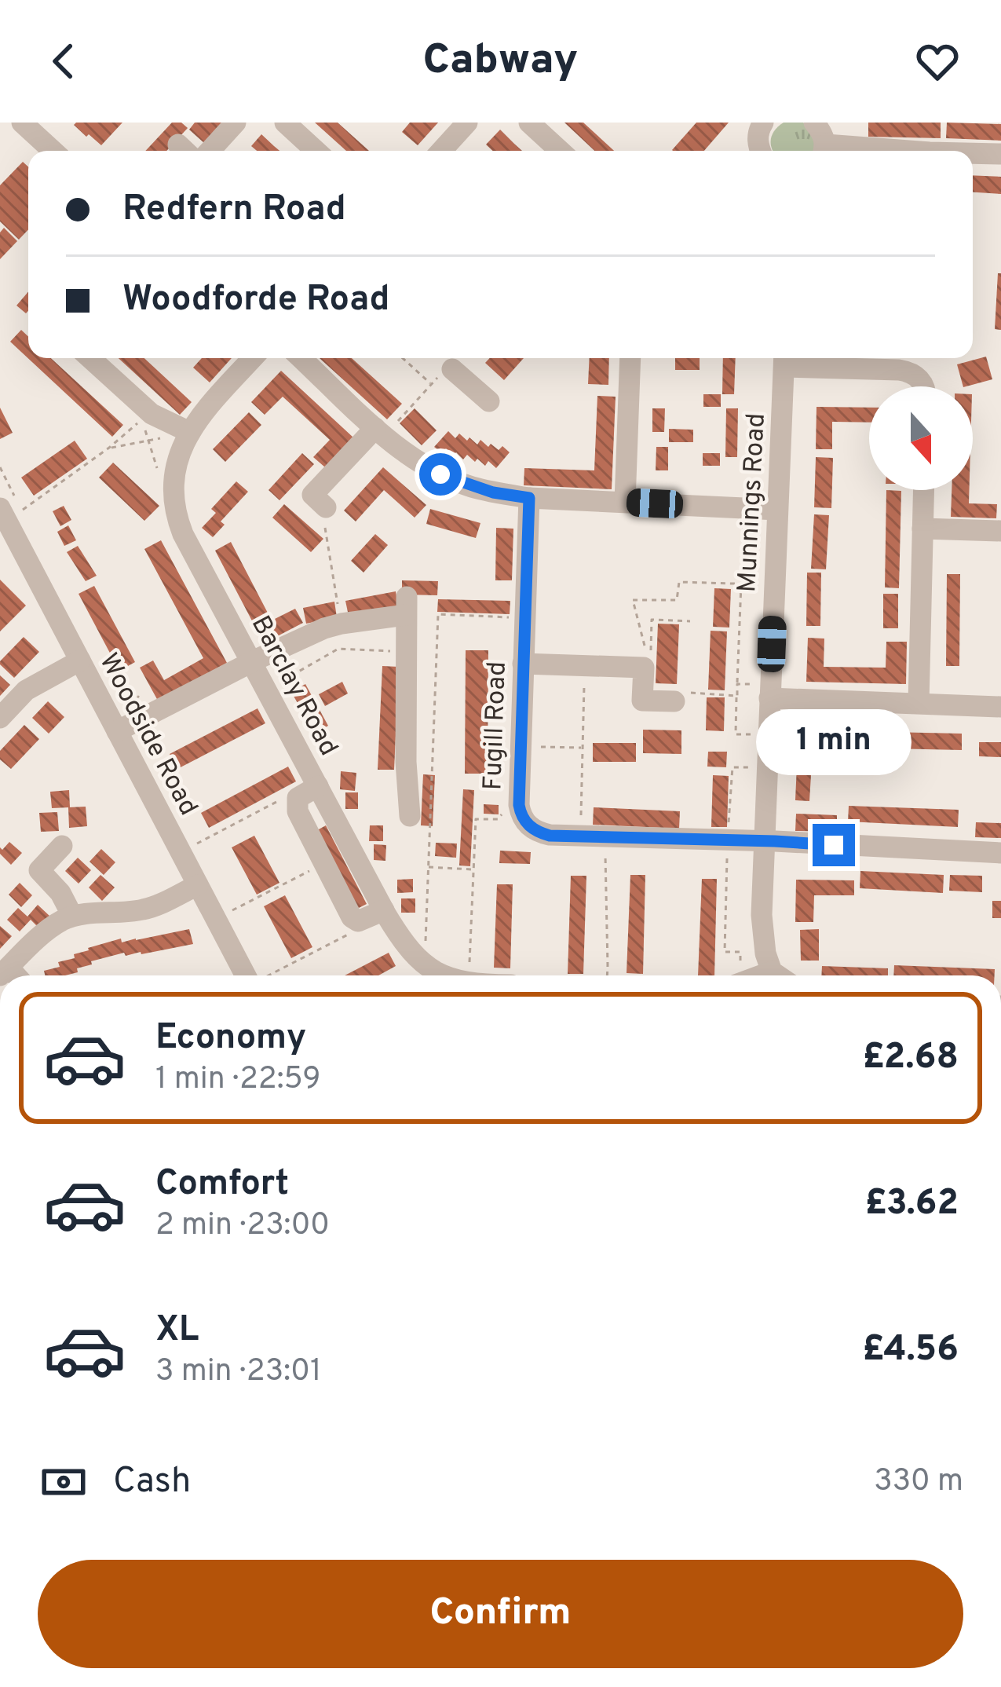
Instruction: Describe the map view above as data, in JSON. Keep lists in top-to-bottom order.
{
  "streets": {
    "street": [
      "Munnings Road",
      "Barclay Road",
      "Fugill Road",
      "Woodside Road"
    ]
  },
  "crossings": [
    ["Munnings Road", "Fugill Road"]
  ],
  "north": "bottom",
  "page": {
    "header": "Cabway",
    "banner": ["Redfern Road", "Woodforde Road"],
    "bubble": "1 min",
    "list": [
      {
        "name": "Economy",
        "note": "1 min · 22:59",
        "value": "£2.68"
      },
      {
        "name": "Comfort",
        "note": "2 min · 23:00",
        "value": "£3.62"
      },
      {
        "name": "XL",
        "note": "3 min · 23:01",
        "value": "£4.56"
      }
    ],
    "pay": ["Cash", "330 m"],
    "buttons": "Confirm"
  }
}
